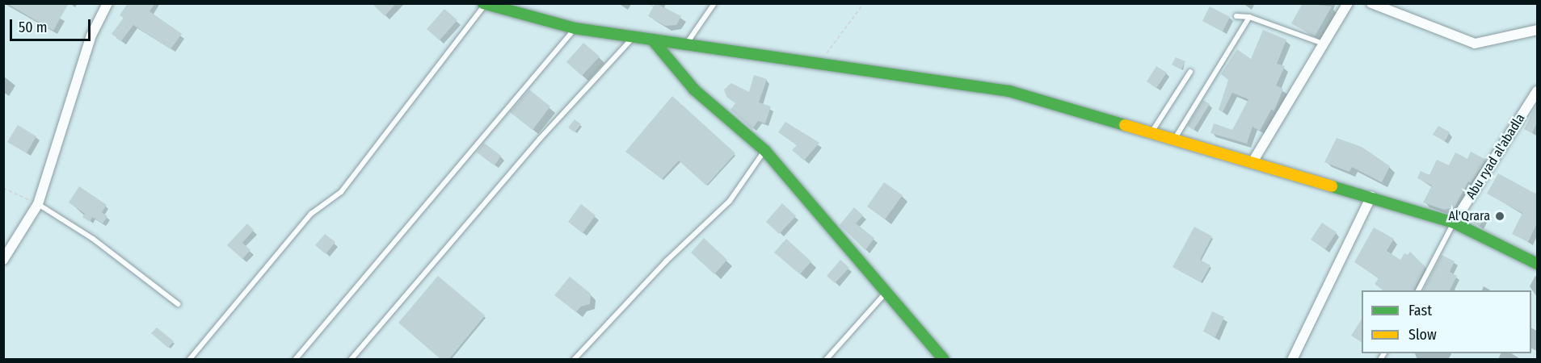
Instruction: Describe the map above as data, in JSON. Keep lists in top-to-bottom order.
{
  "streets": {
    "street": ["Abu ryad al'abadla"]
  },
  "places": ["Al'Qrara"],
  "legend": ["Fast", "Slow"],
  "scale_bar": "50 m"
}
